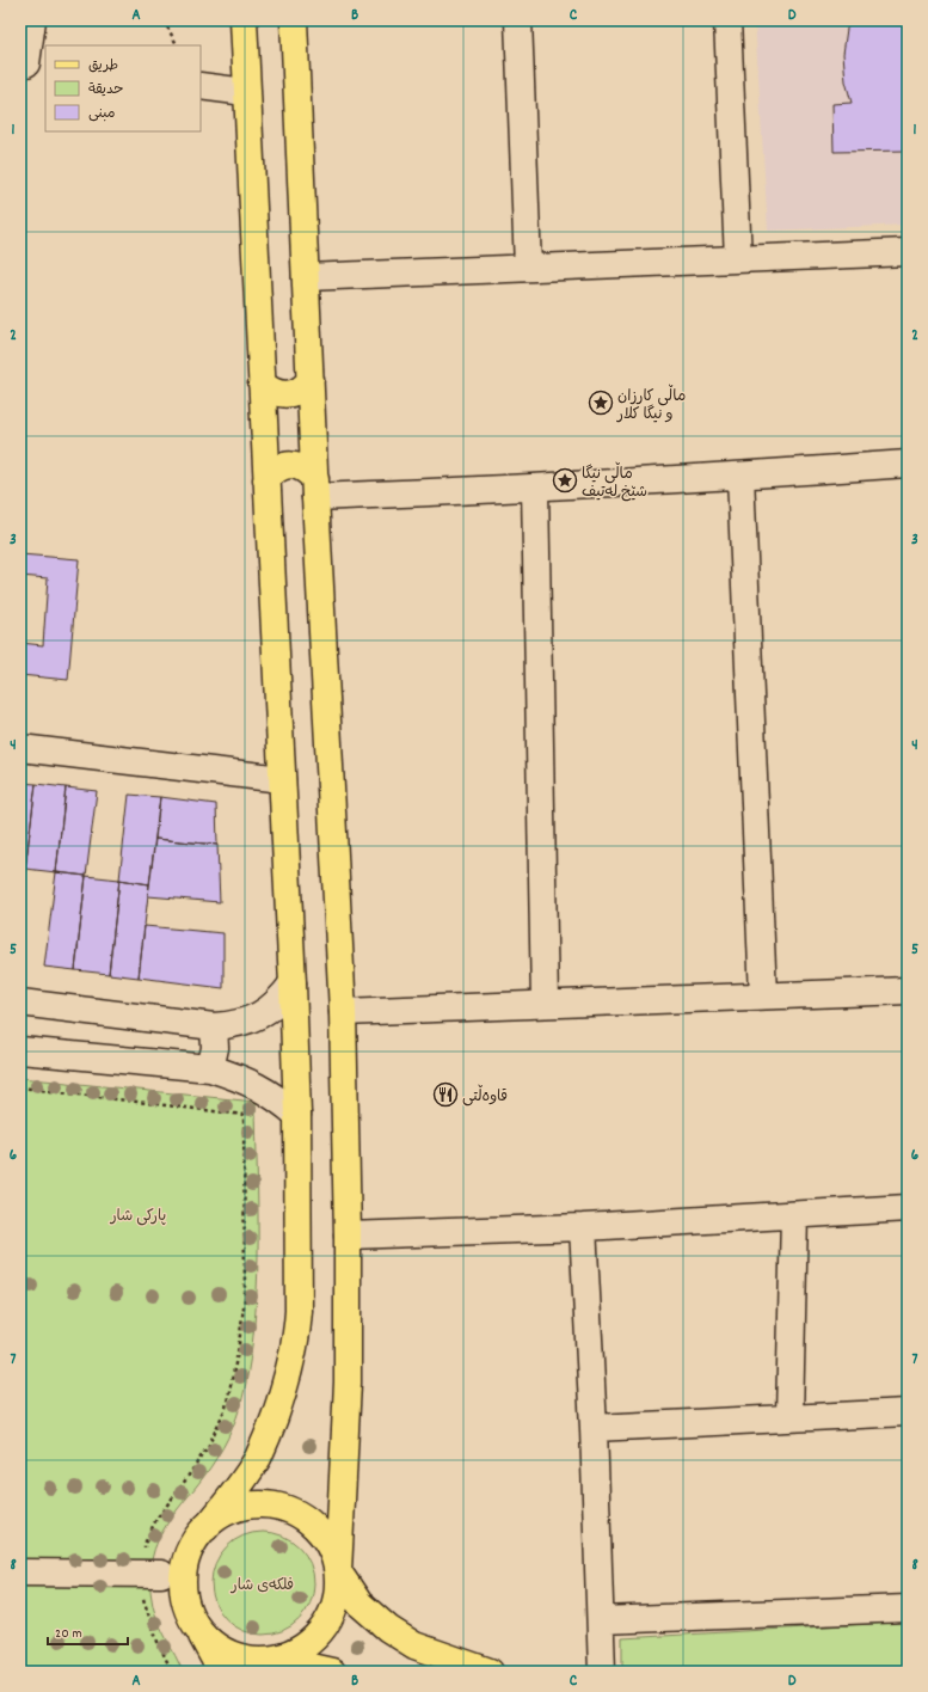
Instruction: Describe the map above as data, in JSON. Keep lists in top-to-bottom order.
{
  "parks": ["پارکی شار", "فلکەی شار"],
  "places": {
    "place": ["ماڵی کارزان و نیگا کلار", "ماڵی نیگا شێخ لەتیف"],
    "restaurant": ["قاوەڵتی"]
  },
  "legend": ["طريق", "حديقة", "مبنى"],
  "scale_bar": "20 m",
  "grid": {
    "columns": [
      "A",
      "B",
      "C",
      "D"
    ],
    "rows": [
      "1",
      "2",
      "3",
      "4",
      "5",
      "6",
      "7",
      "8"
    ]
  }
}
